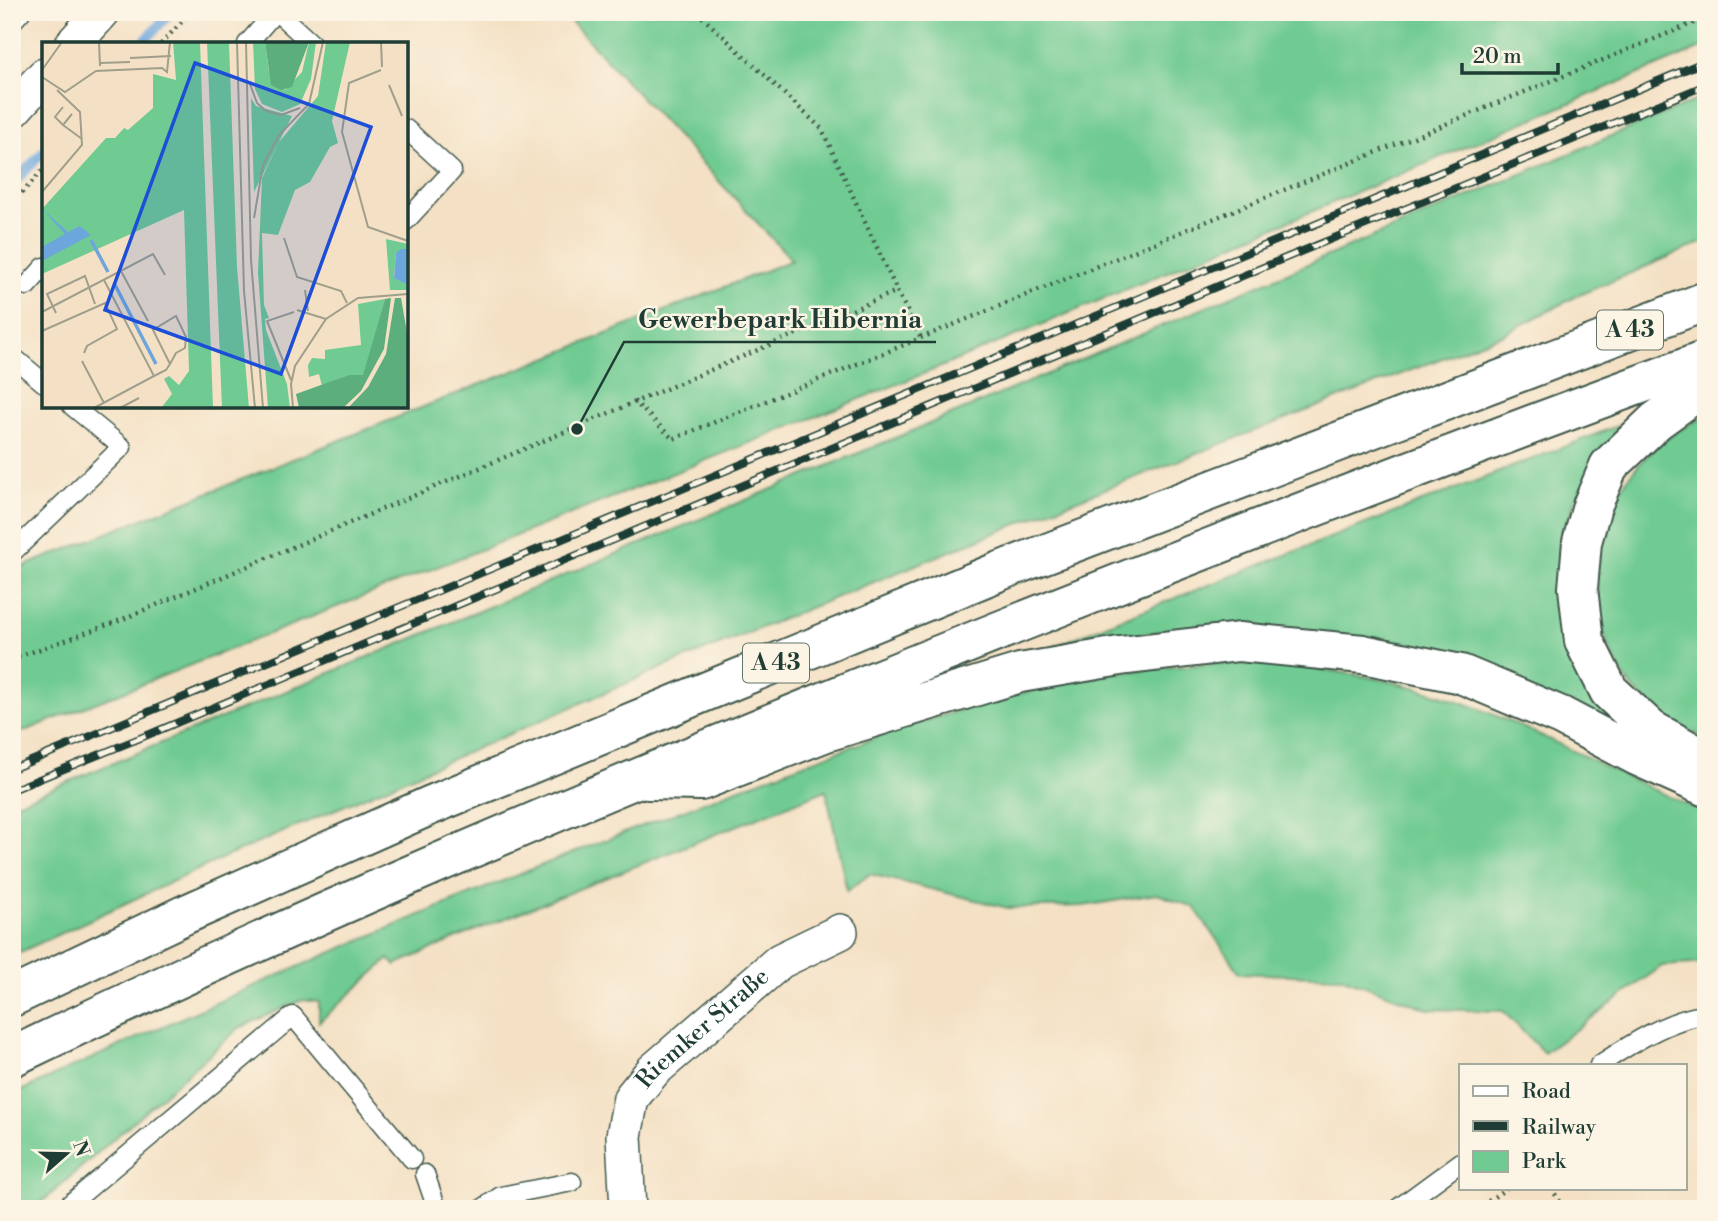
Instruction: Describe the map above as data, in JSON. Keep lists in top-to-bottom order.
{
  "streets": {
    "highway": ["A 43"],
    "street": ["Riemker Straße"]
  },
  "places": ["Gewerbepark Hibernia"],
  "legend": ["Road", "Railway", "Park"],
  "scale_bar": "20 m",
  "north": "right"
}
